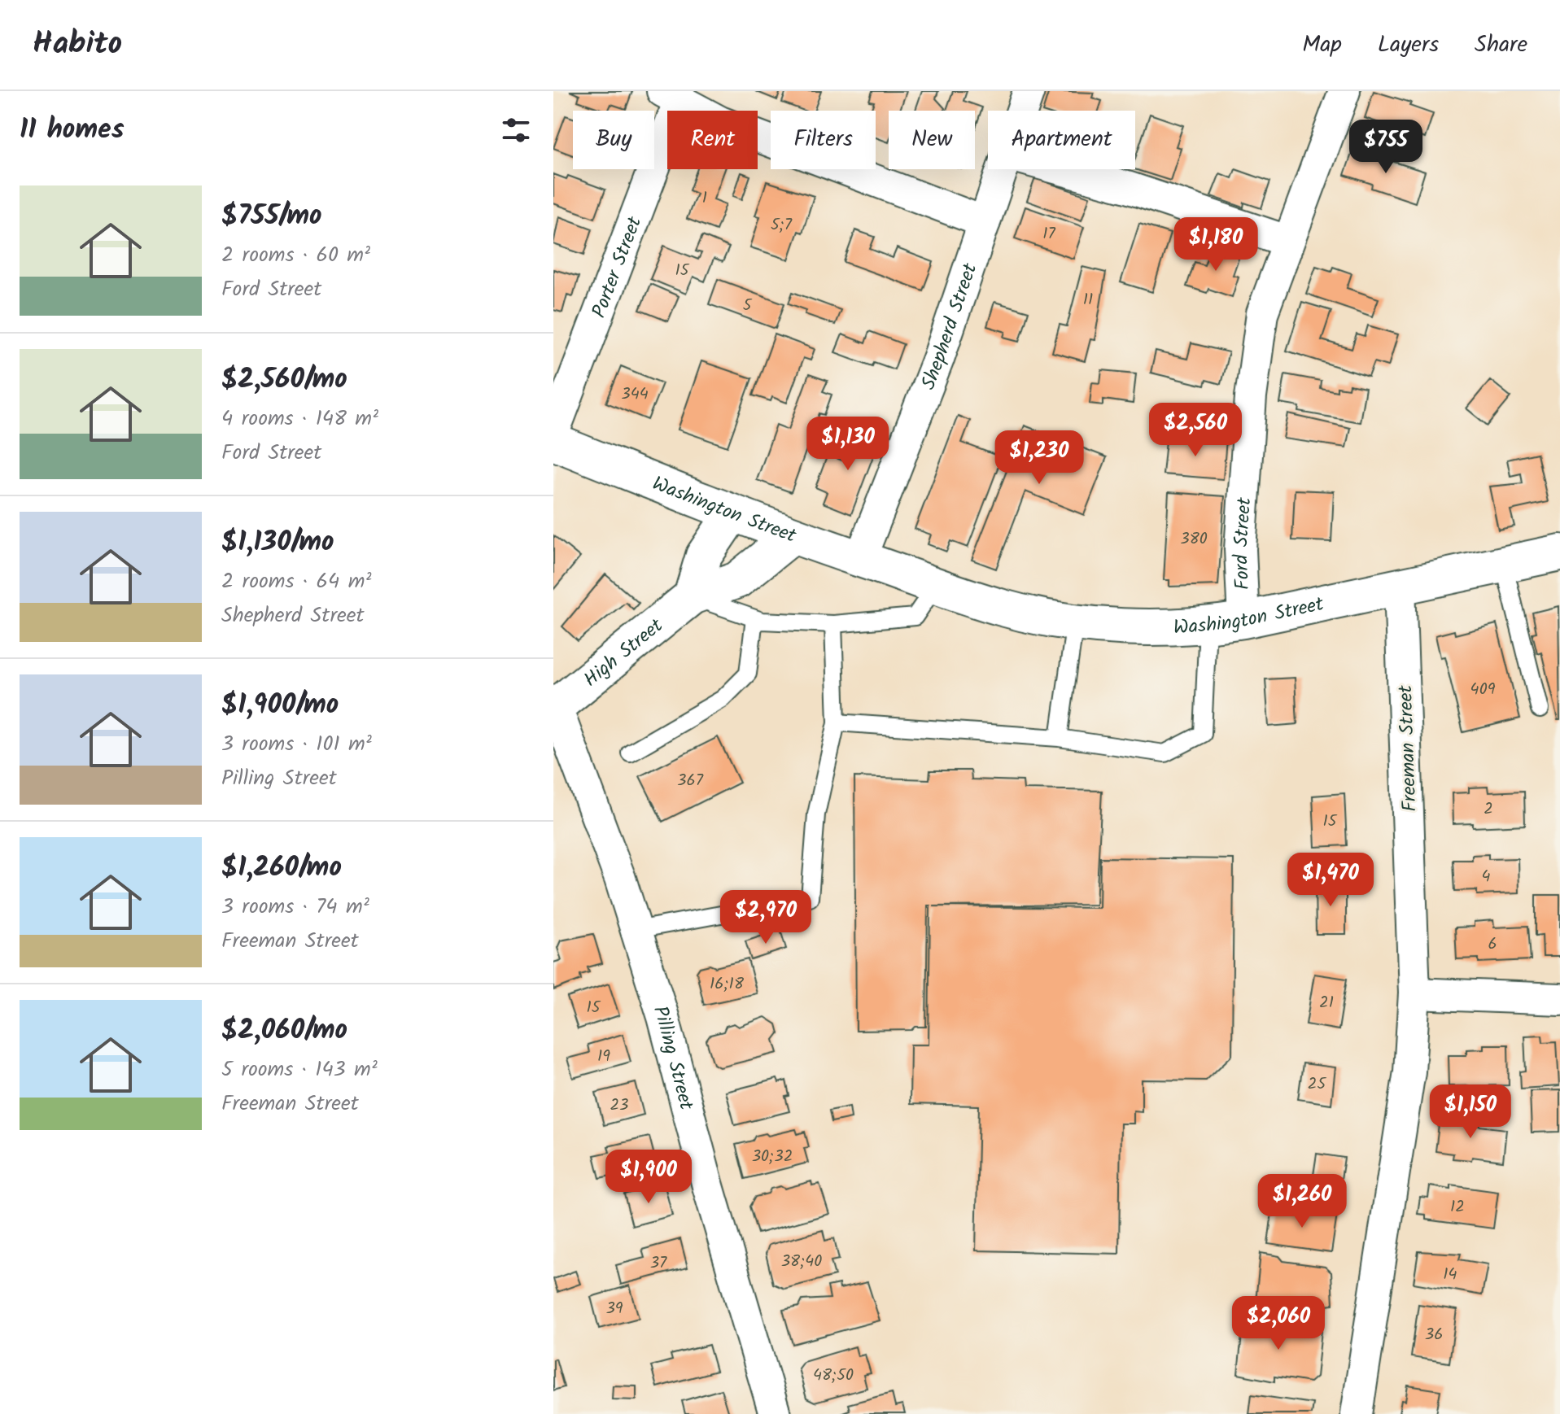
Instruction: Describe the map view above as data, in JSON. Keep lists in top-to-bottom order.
{
  "streets": {
    "street": [
      "Porter Street",
      "Shepherd Street",
      "Washington Street",
      "Ford Street",
      "High Street",
      "Freeman Street",
      "Pilling Street"
    ]
  },
  "crossings": [
    ["Shepherd Street", "Washington Street"],
    ["Washington Street", "Ford Street"],
    ["Washington Street", "High Street"],
    ["Washington Street", "Freeman Street"],
    ["High Street", "Pilling Street"]
  ],
  "house_numbers": [
    "1",
    "5;7",
    "17",
    "15",
    "11",
    "5",
    "344",
    "380",
    "409",
    "367",
    "2",
    "15",
    "4",
    "6",
    "16;18",
    "21",
    "15",
    "19",
    "25",
    "23",
    "30;32",
    "12",
    "38;40",
    "37",
    "14",
    "39",
    "36",
    "48;50"
  ],
  "page": {
    "header": "Habito",
    "nav": ["Map", "Layers", "Share"],
    "heading": "11 homes",
    "chip": [
      "Buy",
      "Rent",
      "Filters",
      "New",
      "Apartment"
    ],
    "price": [
      "$755",
      "$1,180",
      "$2,560",
      "$1,130",
      "$1,230",
      "$1,470",
      "$2,970",
      "$1,150",
      "$1,900",
      "$1,260",
      "$2,060"
    ],
    "list": [
      {
        "name": "$755/mo",
        "note": "2 rooms · 60 m² · Ford Street"
      },
      {
        "name": "$2,560/mo",
        "note": "4 rooms · 148 m² · Ford Street"
      },
      {
        "name": "$1,130/mo",
        "note": "2 rooms · 64 m² · Shepherd Street"
      },
      {
        "name": "$1,900/mo",
        "note": "3 rooms · 101 m² · Pilling Street"
      },
      {
        "name": "$1,260/mo",
        "note": "3 rooms · 74 m² · Freeman Street"
      },
      {
        "name": "$2,060/mo",
        "note": "5 rooms · 143 m² · Freeman Street"
      }
    ]
  }
}
